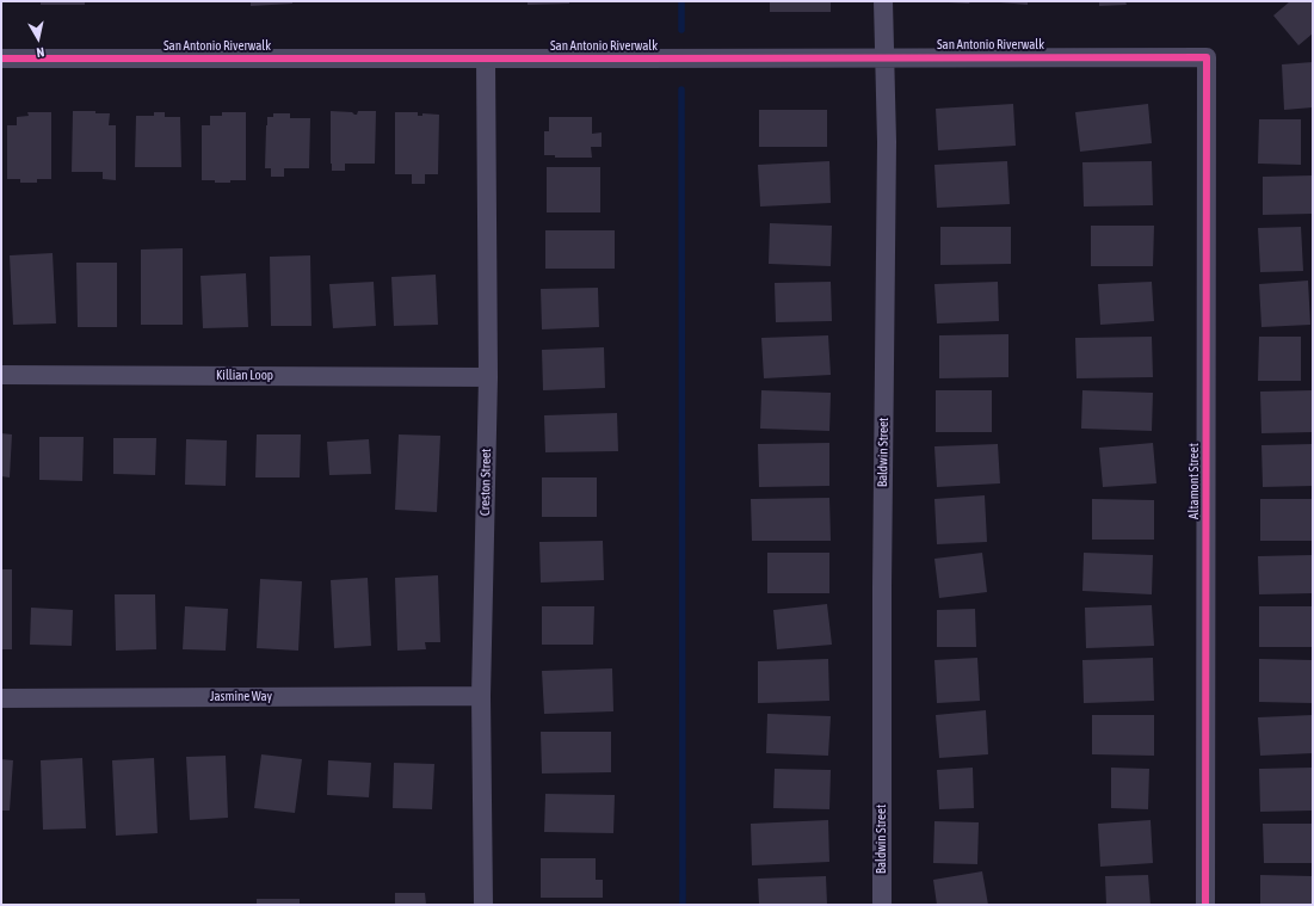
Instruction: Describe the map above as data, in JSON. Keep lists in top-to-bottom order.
{
  "streets": {
    "street": [
      "San Antonio Riverwalk",
      "Killian Loop",
      "Baldwin Street",
      "Altamont Street",
      "Creston Street",
      "Jasmine Way"
    ]
  },
  "crossings": [
    ["San Antonio Riverwalk", "Baldwin Street"],
    ["San Antonio Riverwalk", "Altamont Street"],
    ["San Antonio Riverwalk", "Creston Street"],
    ["Killian Loop", "Creston Street"],
    ["Creston Street", "Jasmine Way"]
  ],
  "north": "bottom"
}
